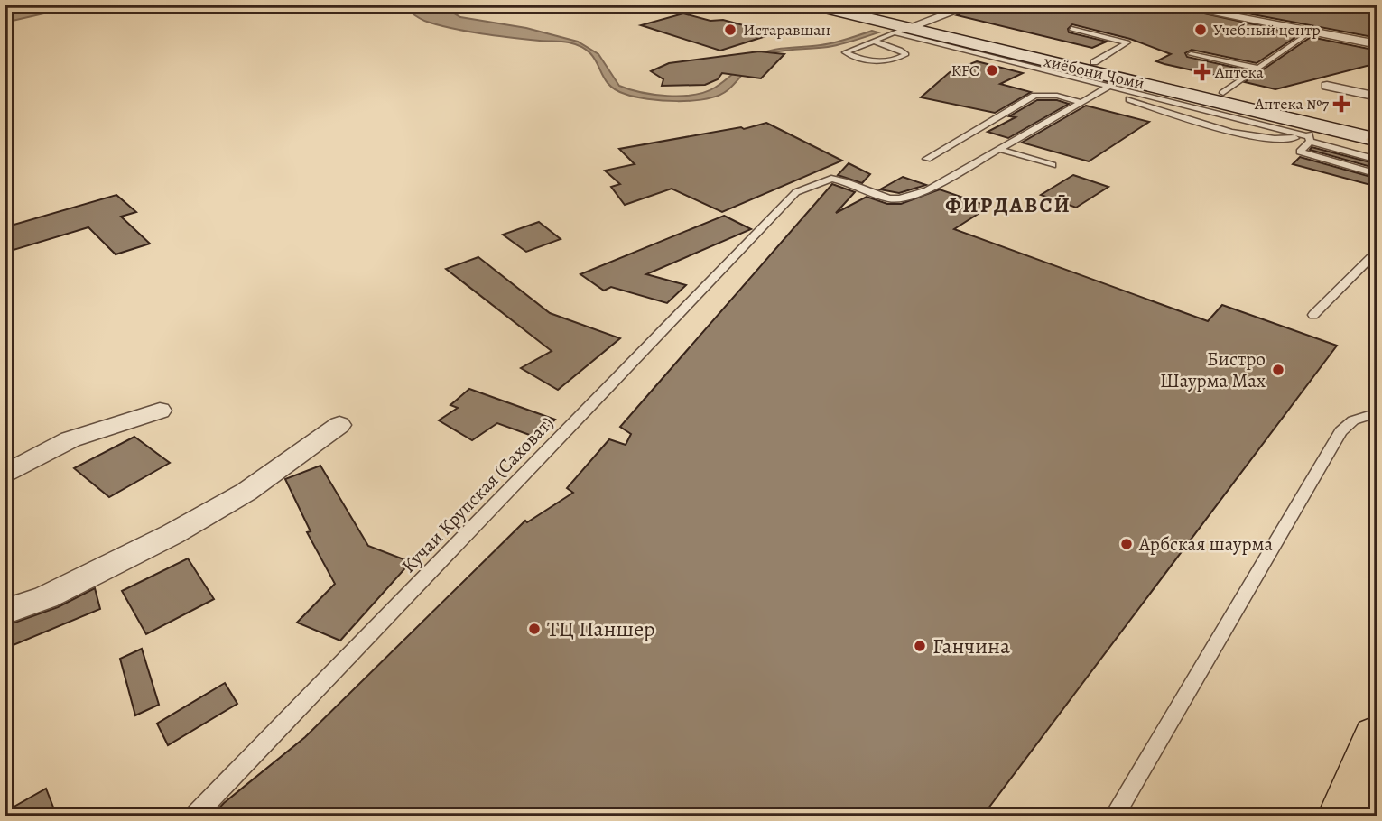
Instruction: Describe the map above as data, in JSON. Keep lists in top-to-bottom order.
{
  "streets": {
    "main road": ["хиёбони Ҷомӣ"],
    "lane": ["Кучаи Крупская (Саховат)"]
  },
  "crossings": [
    ["хиёбони Ҷомӣ", "Кучаи Крупская (Саховат)"]
  ],
  "districts": ["ФИРДАВСӢ"],
  "places": {
    "other": [
      "Истаравшан",
      "Учебный центр",
      "KFC",
      "Бистро Шаурма Мax",
      "Арбская шаурма",
      "ТЦ Паншер",
      "Ганчина"
    ],
    "health": ["Аптека", "Аптека №7"]
  }
}
